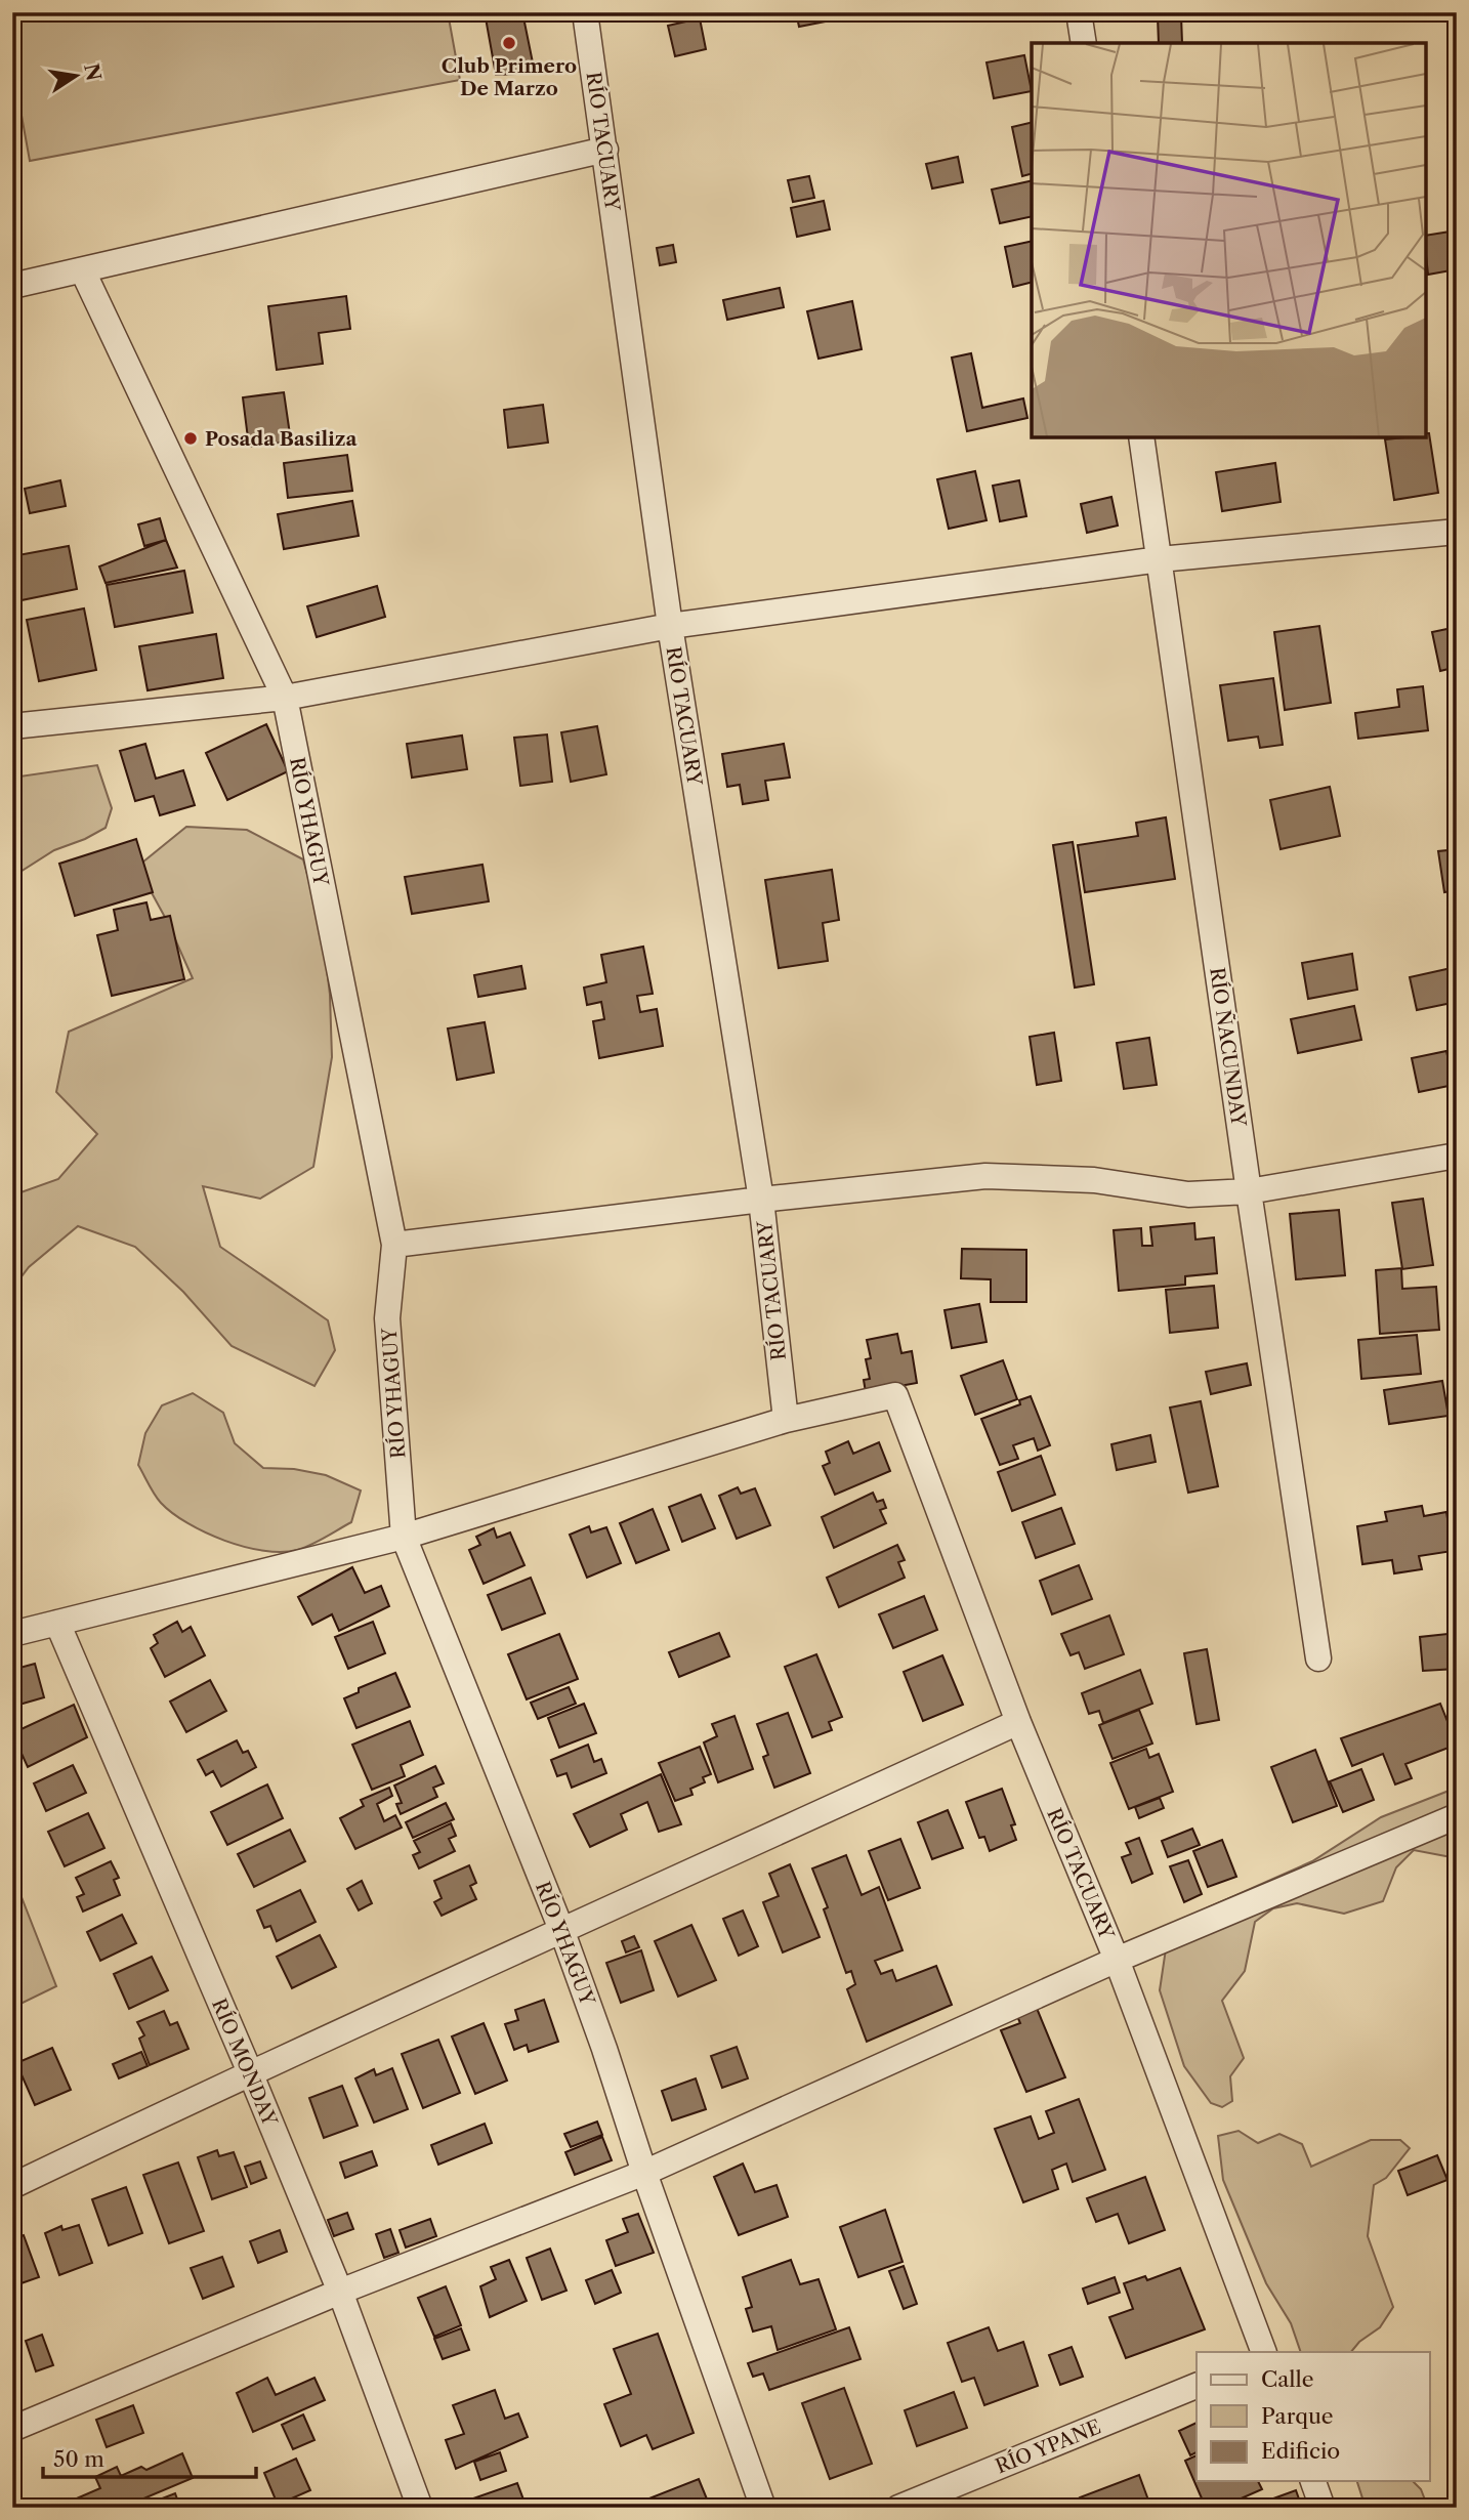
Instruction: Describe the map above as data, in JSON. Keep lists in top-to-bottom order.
{
  "streets": {
    "street": [
      "RÍO TACUARY",
      "RÍO YHAGUY",
      "RÍO ÑACUNDAY",
      "RÍO MONDAY",
      "RÍO YPANE"
    ]
  },
  "places": ["Club Primero De Marzo", "Posada Basiliza"],
  "legend": ["Calle", "Parque", "Edificio"],
  "scale_bar": "50 m",
  "north": "right"
}
